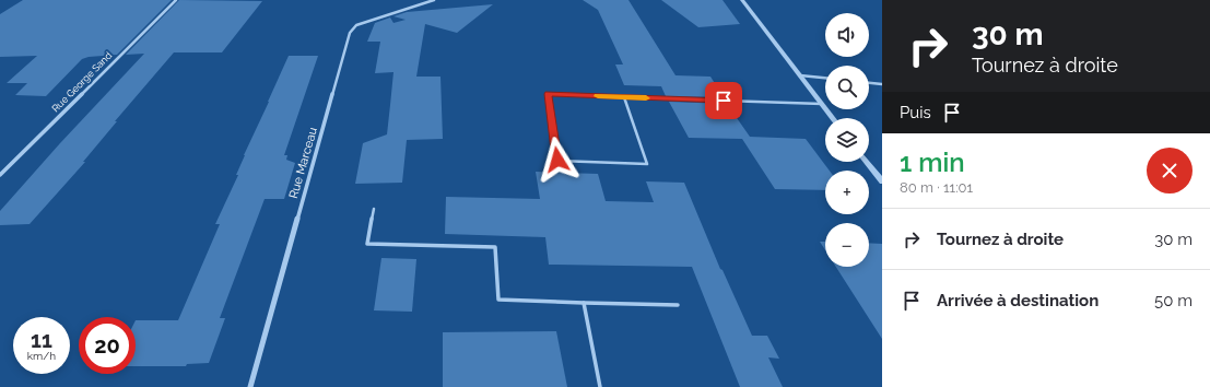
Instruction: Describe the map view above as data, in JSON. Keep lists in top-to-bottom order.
{
  "streets": {
    "street": ["Rue George Sand", "Rue Marceau"]
  },
  "page": {
    "turn": ["30 m", "Tournez à droite"],
    "map_buttons": ["+", "−"],
    "then": "Puis",
    "heading": ["1 min", "80 m · 11:01"],
    "list": [
      {
        "name": "Tournez à droite",
        "value": "30 m"
      },
      {
        "name": "Arrivée à destination",
        "value": "50 m"
      }
    ],
    "speed": "11 km/h",
    "limit": "20"
  }
}
